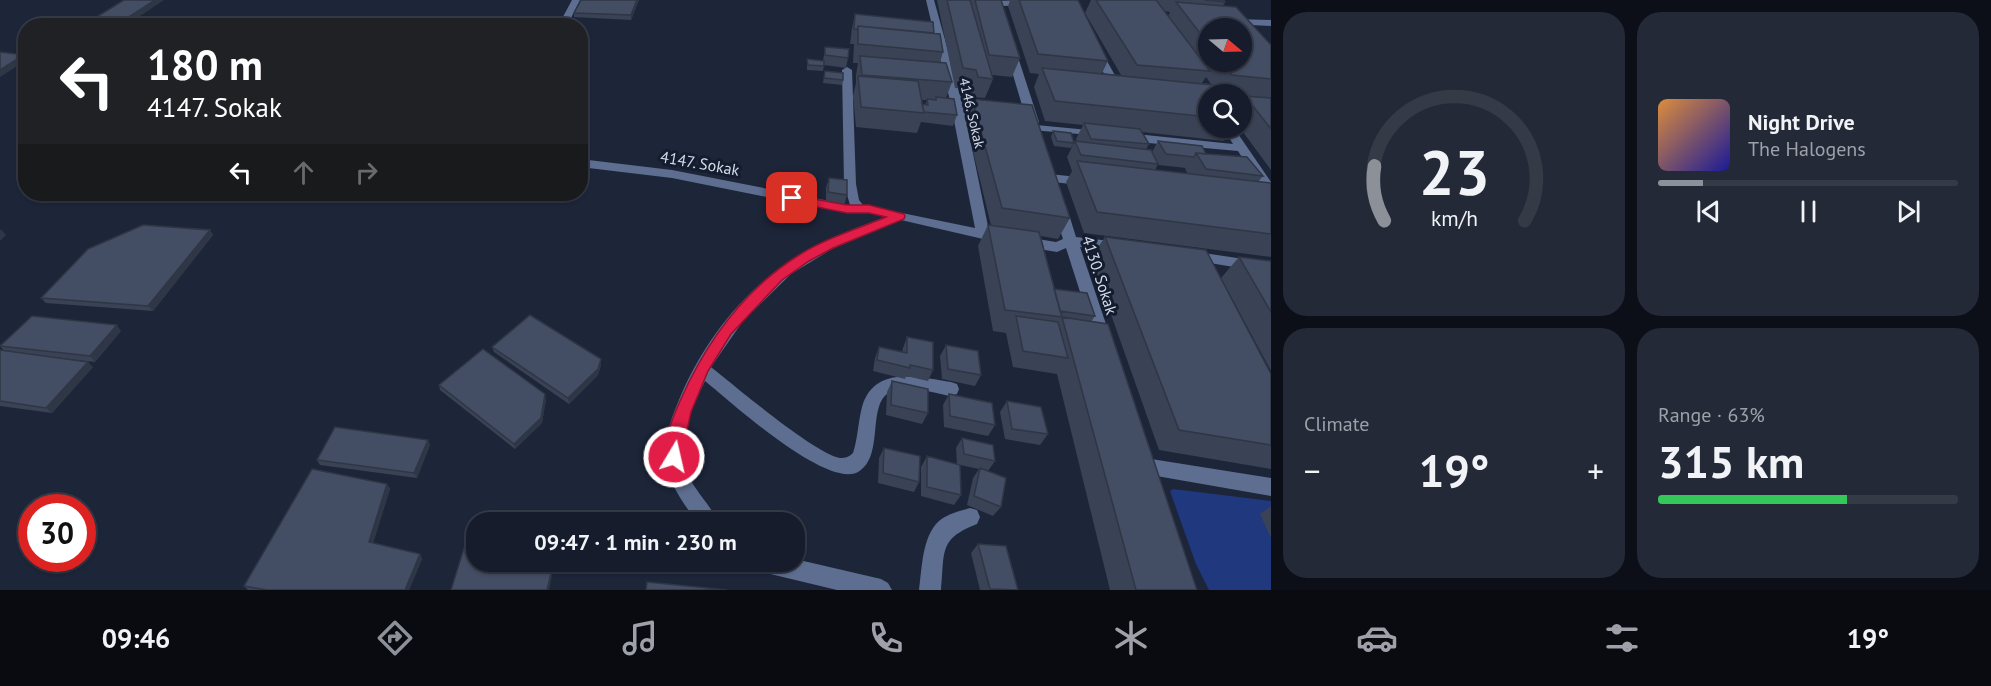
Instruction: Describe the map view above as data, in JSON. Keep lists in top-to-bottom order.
{
  "streets": {
    "street": ["4146. Sokak", "4147. Sokak", "4130. Sokak"]
  },
  "crossings": [
    ["4146. Sokak", "4147. Sokak"],
    ["4147. Sokak", "4130. Sokak"]
  ],
  "north": "right",
  "page": {
    "turn": ["180 m", "4147. Sokak"],
    "song": ["Night Drive", "The Halogens"],
    "tile": [
      "Climate",
      ["Range · 63%", "315 km"]
    ],
    "heat": ["−", "19°", "+"],
    "limit": "30",
    "trip": "09:47 · 1 min · 230 m",
    "tabs": ["09:46", "19°"],
    "gauge": ["23", "km/h"]
  }
}
